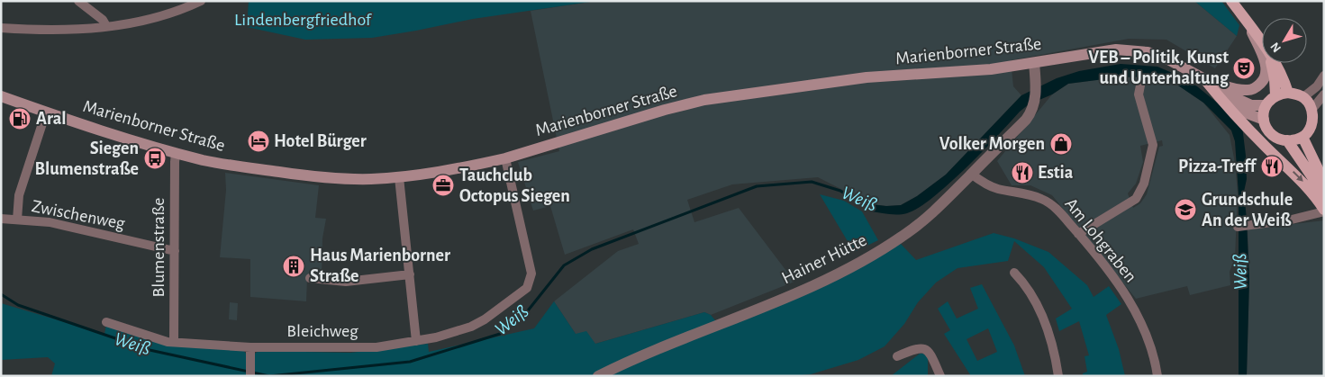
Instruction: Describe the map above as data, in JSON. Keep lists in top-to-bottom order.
{
  "streets": {
    "main road": ["Marienborner Straße"],
    "street": [
      "Zwischenweg",
      "Am Lohgraben",
      "Blumenstraße",
      "Hainer Hütte",
      "Bleichweg"
    ]
  },
  "crossings": [
    ["Marienborner Straße", "Blumenstraße"],
    ["Marienborner Straße", "Hainer Hütte"],
    ["Marienborner Straße", "Bleichweg"],
    ["Zwischenweg", "Blumenstraße"],
    ["Am Lohgraben", "Hainer Hütte"],
    ["Blumenstraße", "Bleichweg"]
  ],
  "water": ["Weiß"],
  "parks": ["Lindenbergfriedhof"],
  "places": {
    "theatre": ["VEB – Politik, Kunst und Unterhaltung"],
    "fuel station": ["Aral"],
    "hotel": ["Hotel Bürger"],
    "shop": ["Volker Morgen"],
    "bus stop": ["Siegen Blumenstraße"],
    "restaurant": ["Pizza-Treff", "Estia"],
    "office": ["Tauchclub Octopus Siegen"],
    "school or university": ["Grundschule An der Weiß"],
    "building": ["Haus Marienborner Straße"]
  },
  "north": "bottom left"
}
